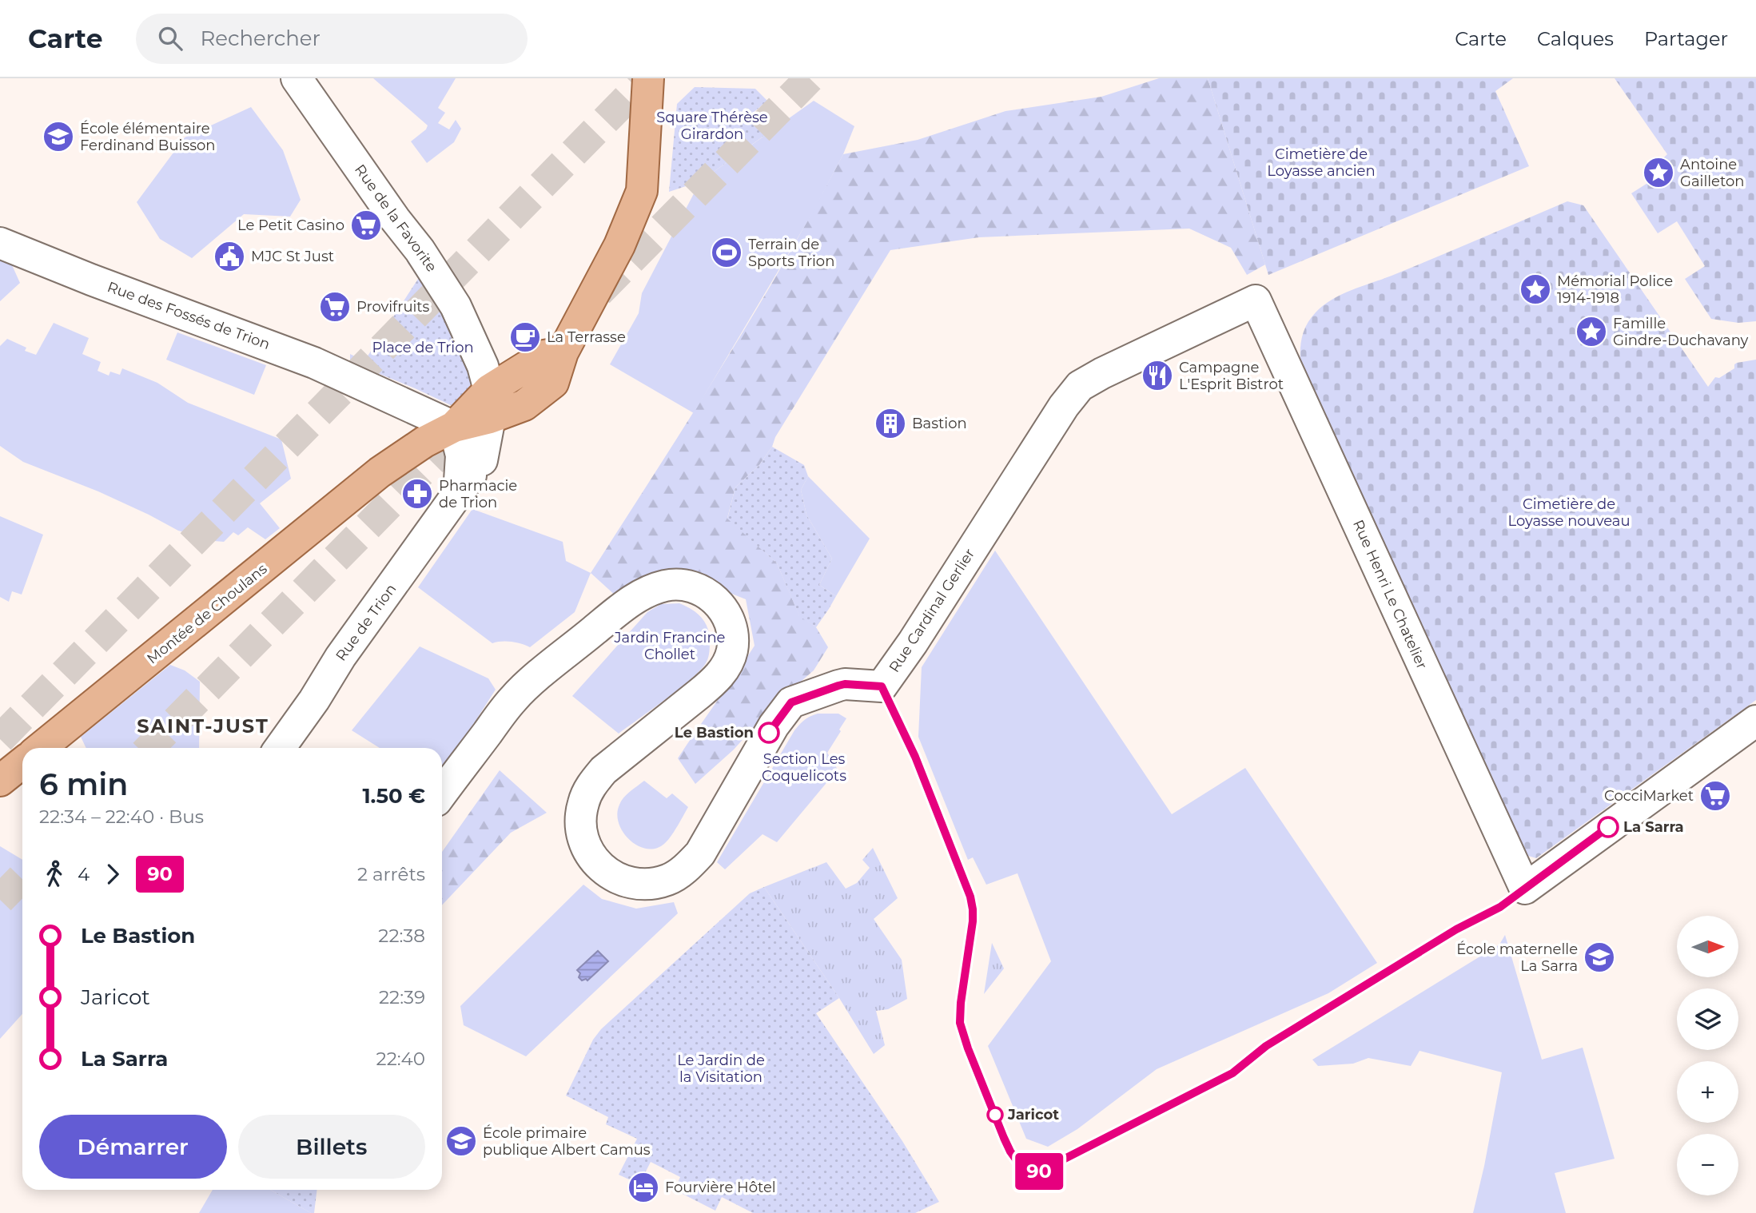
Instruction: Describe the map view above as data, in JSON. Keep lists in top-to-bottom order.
{
  "streets": {
    "main road": ["Montée de Choulans"],
    "street": [
      "Rue de la Favorite",
      "Rue des Fossés de Trion",
      "Rue Henri Le Chatelier",
      "Rue Cardinal Gerlier",
      "Rue de Trion"
    ]
  },
  "crossings": [
    ["Rue des Fossés de Trion", "Montée de Choulans"],
    ["Rue Henri Le Chatelier", "Rue Cardinal Gerlier"]
  ],
  "districts": ["SAINT-JUST"],
  "parks": [
    "Square Thérèse Girardon",
    "Cimetière de Loyasse ancien",
    "Place de Trion",
    "Cimetière de Loyasse nouveau",
    "Jardin Francine Chollet",
    "Section Les Coquelicots",
    "Le Jardin de la Visitation"
  ],
  "places": {
    "school or university": ["École élémentaire Ferdinand Buisson", "École maternelle La Sarra", "École primaire publique Albert Camus"],
    "place": ["Antoine Gailleton", "Mémorial Police 1914-1918", "Famille Gindre-Duchavany"],
    "supermarket": ["Le Petit Casino", "Provifruits", "CocciMarket"],
    "sports": ["Terrain de Sports Trion"],
    "public building": ["MJC St Just"],
    "cafe": ["La Terrasse"],
    "restaurant": ["Campagne L'Esprit Bistrot"],
    "building": ["Bastion"],
    "pharmacy": ["Pharmacie de Trion"],
    "other": ["Le Bastion", "La Sarra", "Jaricot"],
    "hotel": ["Fourvière Hôtel"]
  },
  "lines": ["bus line 90"],
  "north": "right",
  "page": {
    "header": "Carte",
    "search": "Rechercher",
    "nav": ["Carte", "Calques", "Partager"],
    "on_map": "90",
    "heading": ["6 min", "22:34 – 22:40 · Bus", "1.50 €"],
    "legs": ["4", "90", "2 arrêts"],
    "list": [
      {
        "name": "Le Bastion",
        "value": "22:38"
      },
      {
        "name": "Jaricot",
        "value": "22:39"
      },
      {
        "name": "La Sarra",
        "value": "22:40"
      }
    ],
    "map_buttons": ["+", "−"],
    "buttons": ["Démarrer", "Billets"]
  }
}
